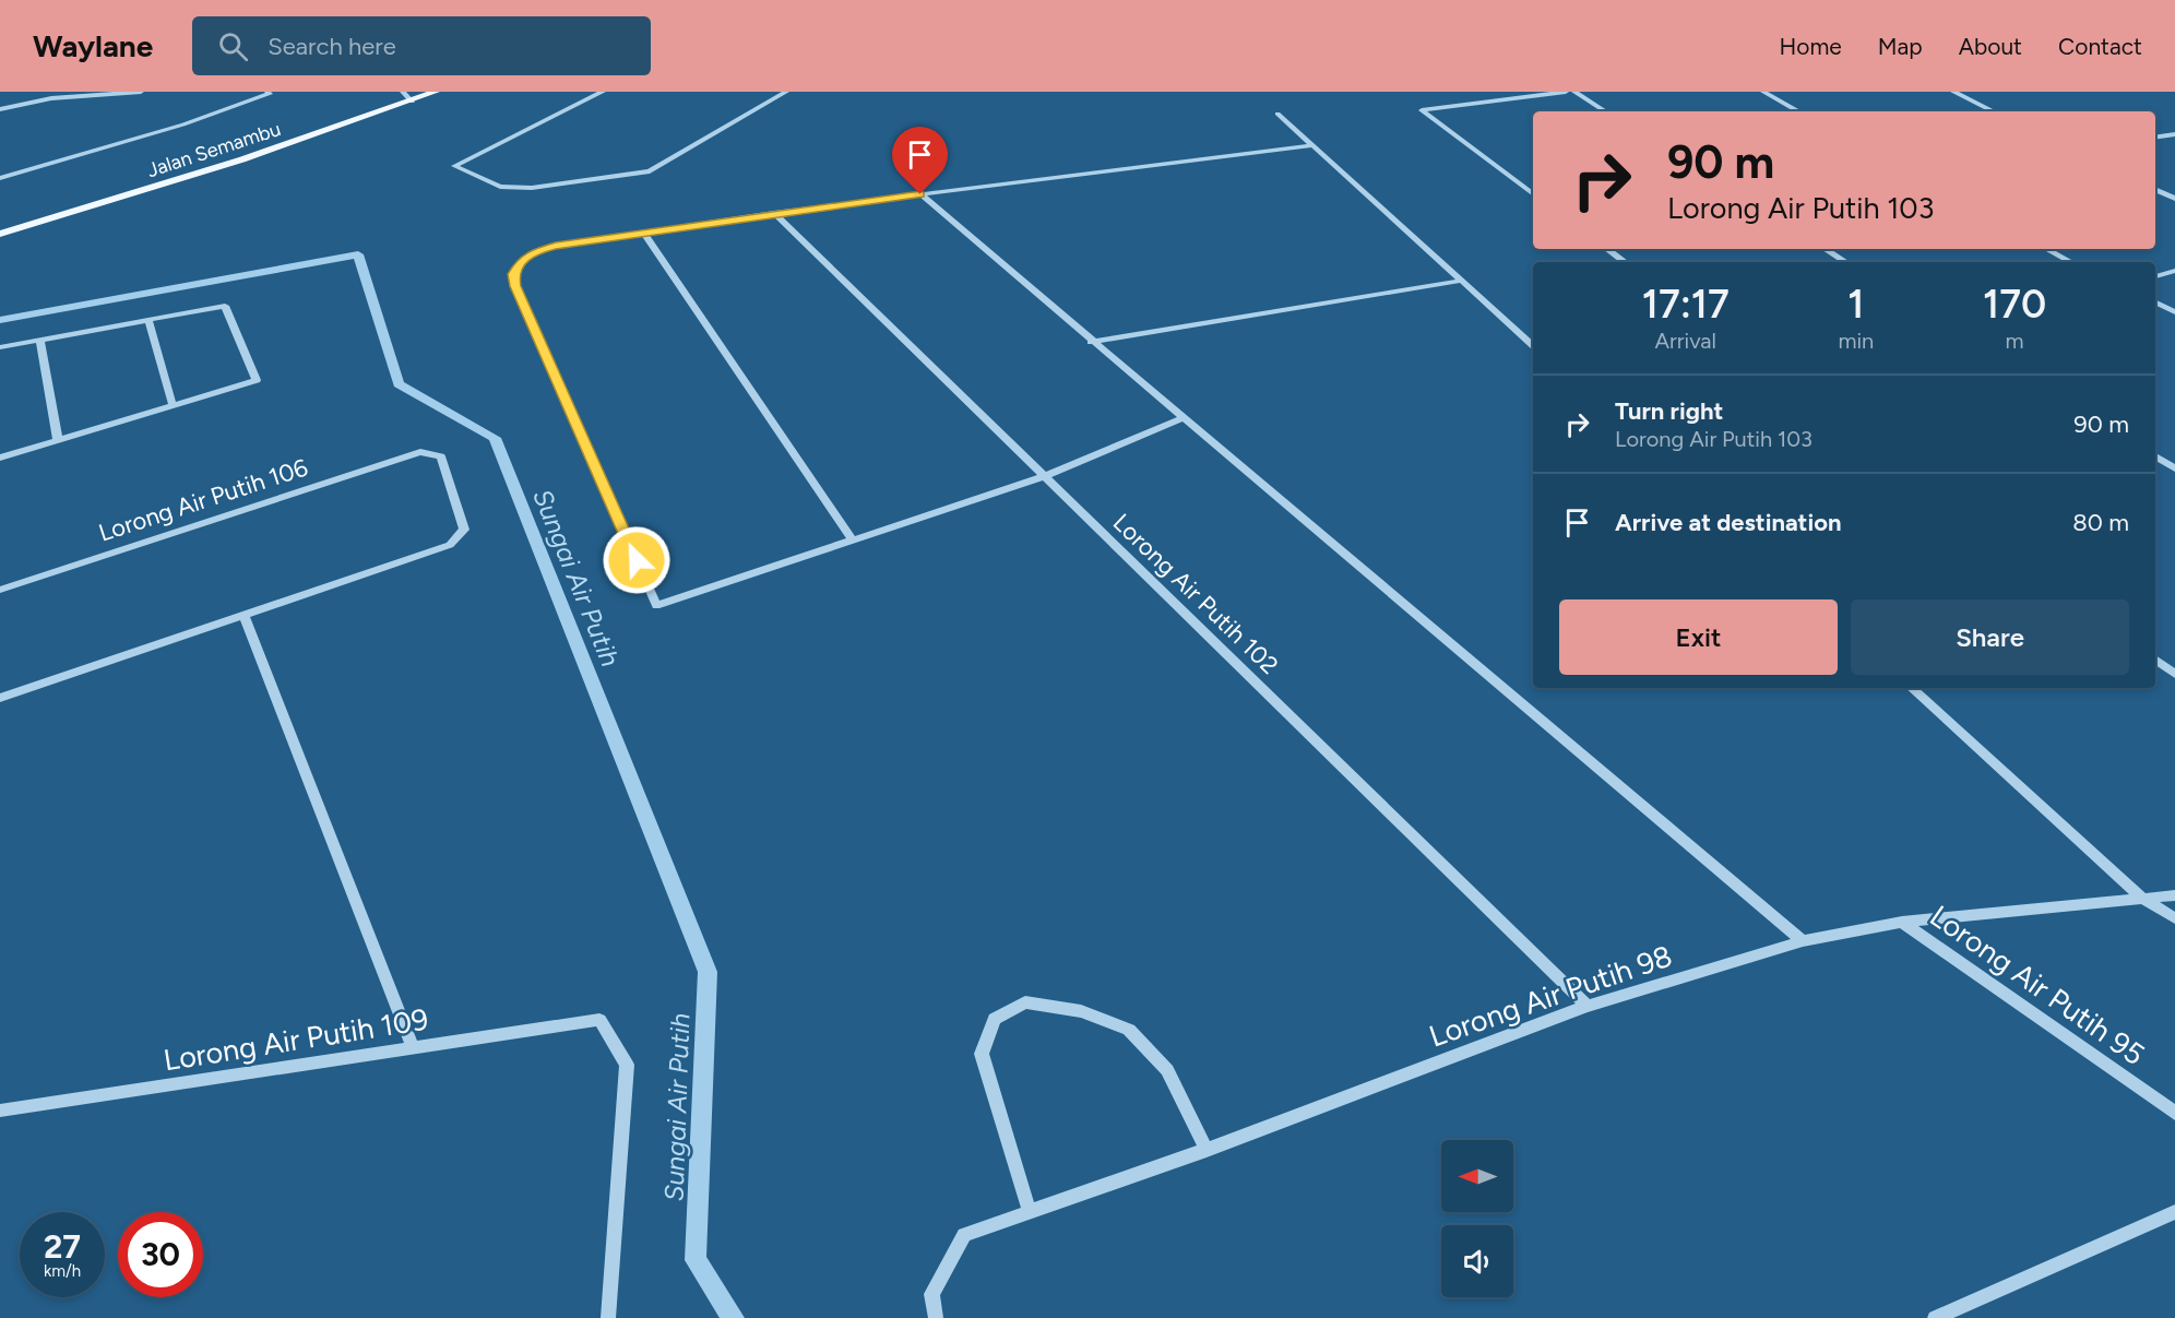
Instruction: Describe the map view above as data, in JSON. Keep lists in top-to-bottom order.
{
  "streets": {
    "main road": ["Jalan Semambu"],
    "street": [
      "Lorong Air Putih 106",
      "Lorong Air Putih 102",
      "Lorong Air Putih 95",
      "Lorong Air Putih 98",
      "Lorong Air Putih 109"
    ]
  },
  "crossings": [
    ["Lorong Air Putih 102", "Lorong Air Putih 98"],
    ["Lorong Air Putih 95", "Lorong Air Putih 98"]
  ],
  "water": ["Sungai Air Putih"],
  "north": "left",
  "page": {
    "header": "Waylane",
    "search": "Search here",
    "nav": [
      "Home",
      "Map",
      "About",
      "Contact"
    ],
    "turn": ["90 m", "Lorong Air Putih 103"],
    "eta": [
      "17:17",
      "Arrival",
      "1",
      "min",
      "170",
      "m"
    ],
    "list": [
      {
        "name": "Turn right",
        "note": "Lorong Air Putih 103",
        "value": "90 m"
      },
      {
        "name": "Arrive at destination",
        "value": "80 m"
      }
    ],
    "buttons": ["Exit", "Share"],
    "speed": "27 km/h",
    "limit": "30"
  }
}
